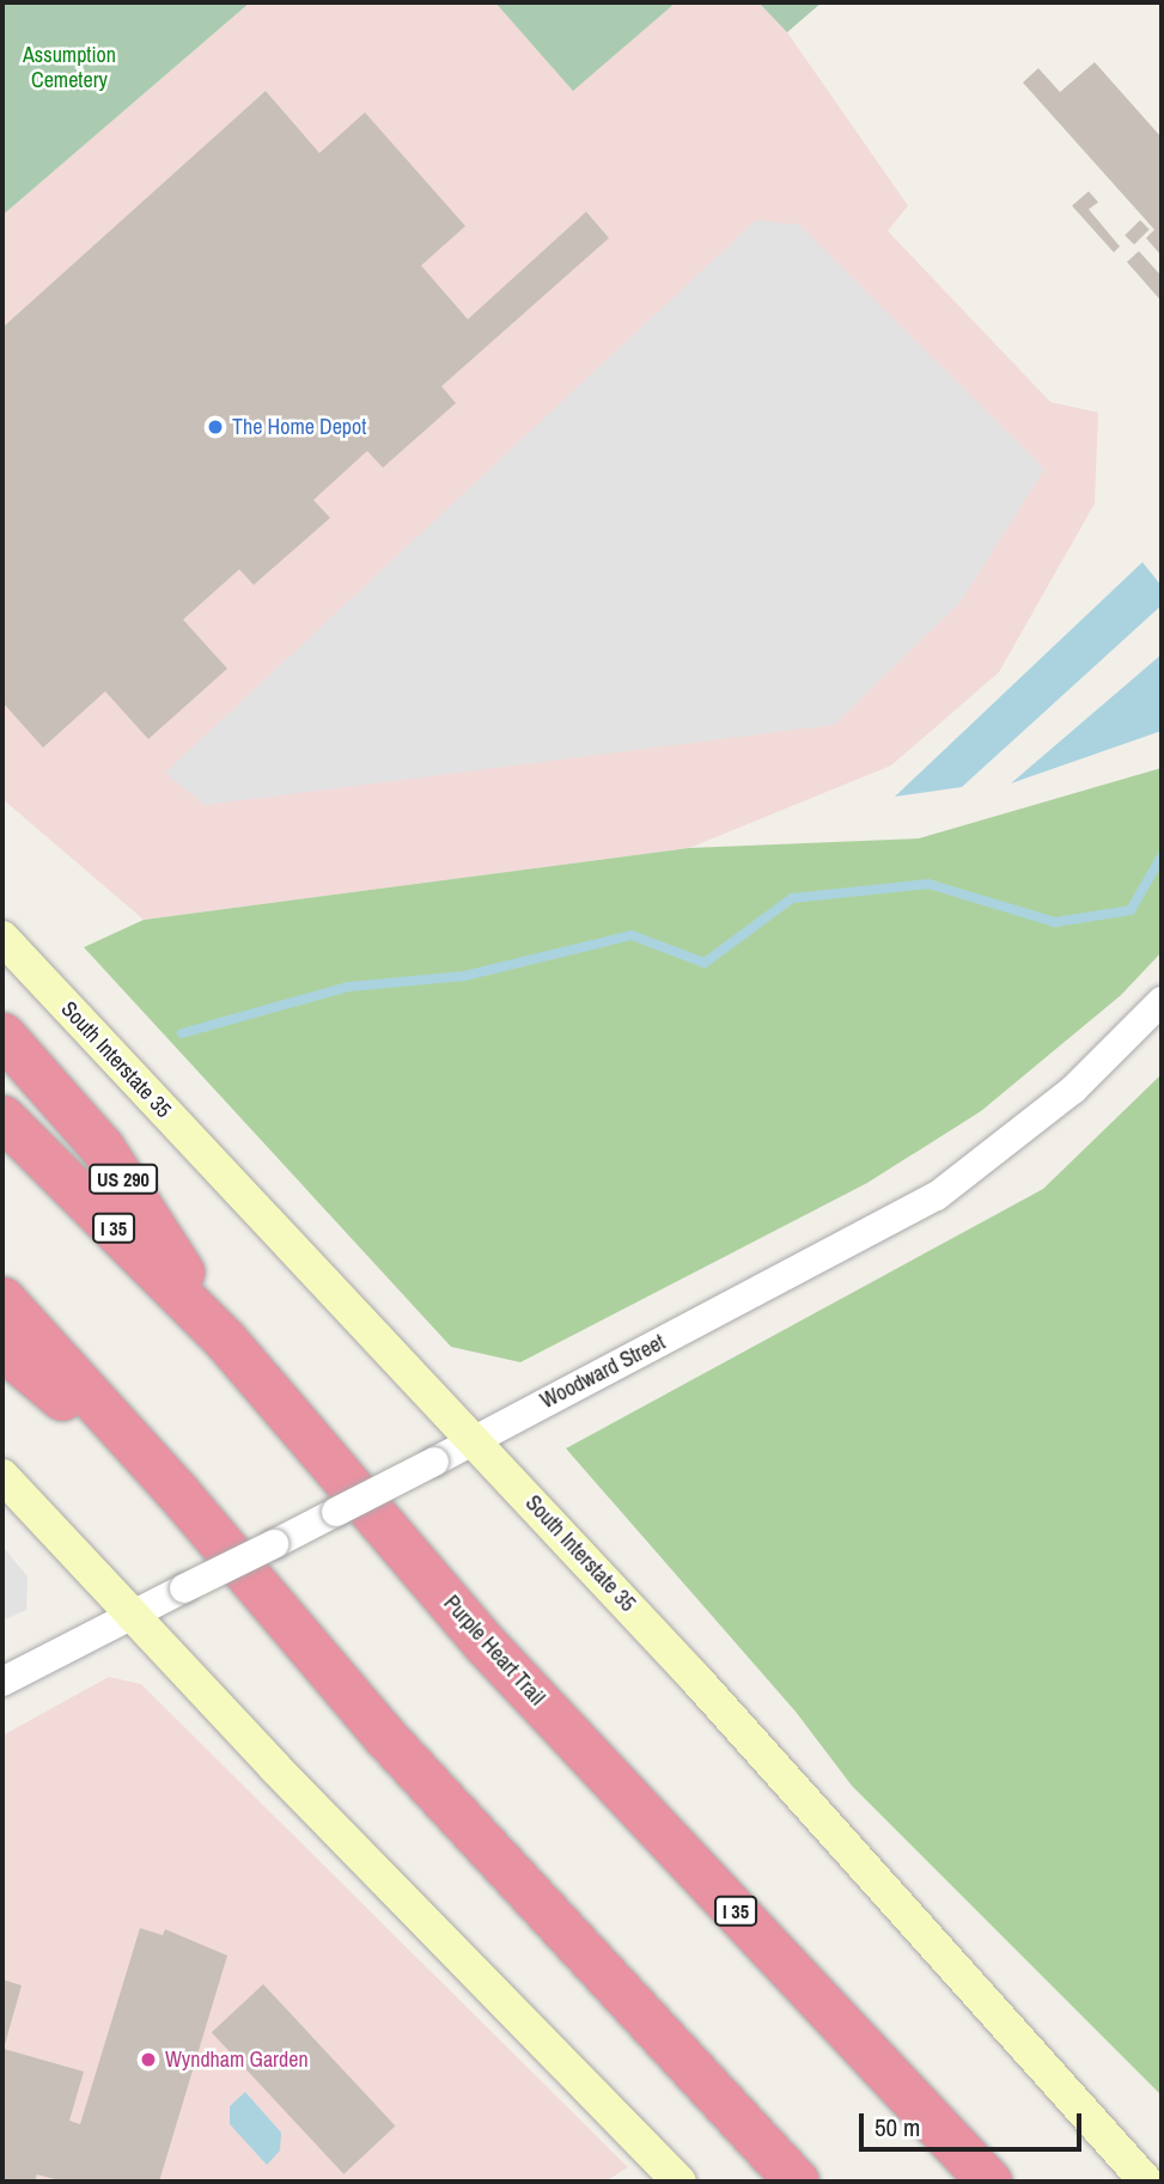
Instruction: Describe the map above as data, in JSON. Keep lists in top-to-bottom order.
{
  "streets": {
    "highway": ["US 290", "I 35", "Purple Heart Trail"],
    "main road": ["South Interstate 35"],
    "street": ["Woodward Street"]
  },
  "crossings": [
    ["South Interstate 35", "Woodward Street"],
    ["US 290", "Purple Heart Trail"]
  ],
  "parks": ["Assumption Cemetery"],
  "places": ["The Home Depot", "Wyndham Garden"],
  "scale_bar": "50 m"
}
